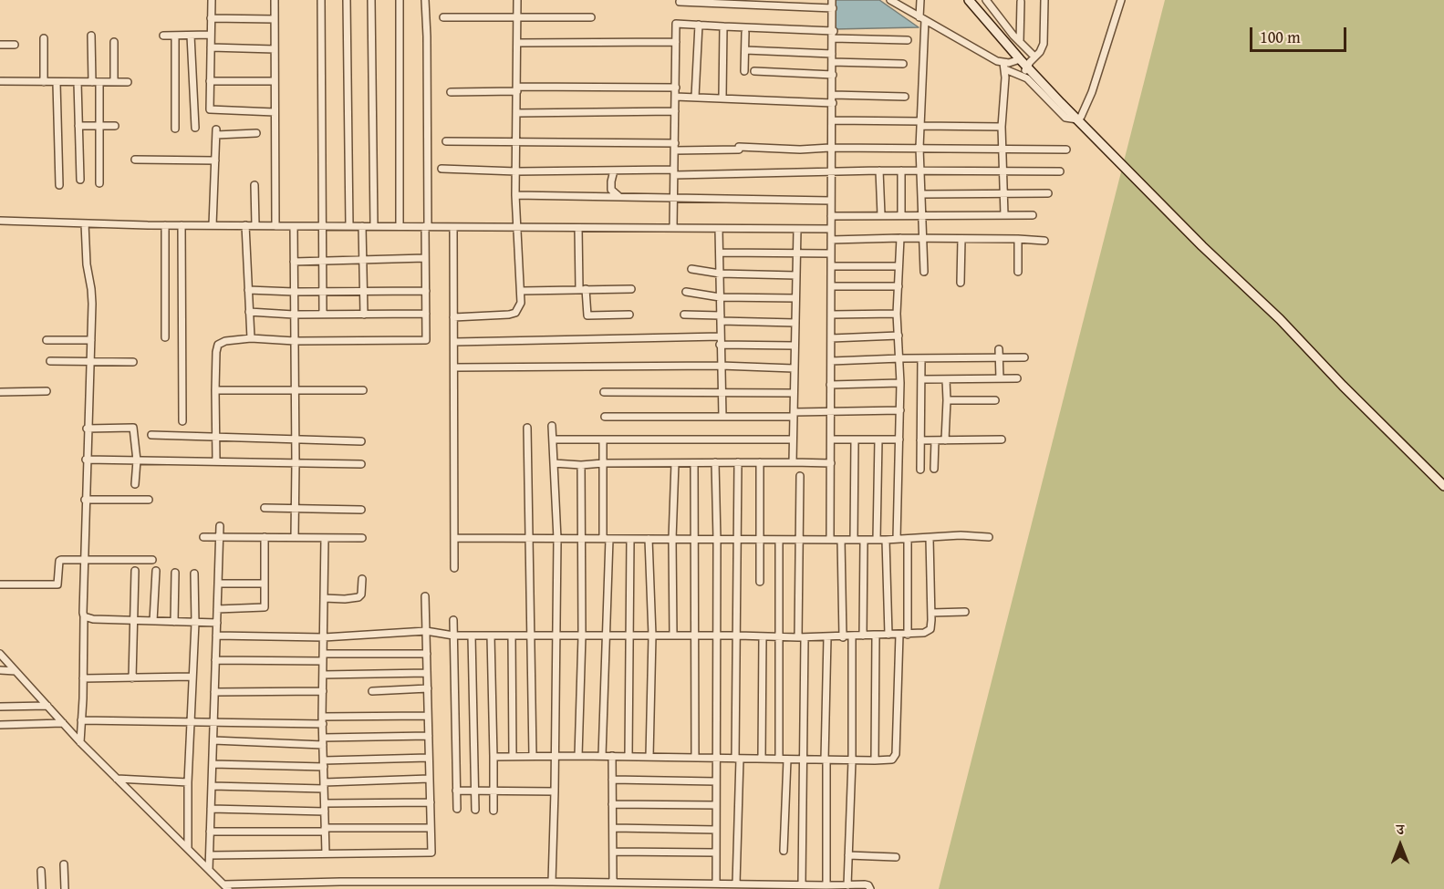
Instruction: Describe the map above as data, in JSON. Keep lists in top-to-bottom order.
{
  "scale_bar": "100 m",
  "north": "top"
}
